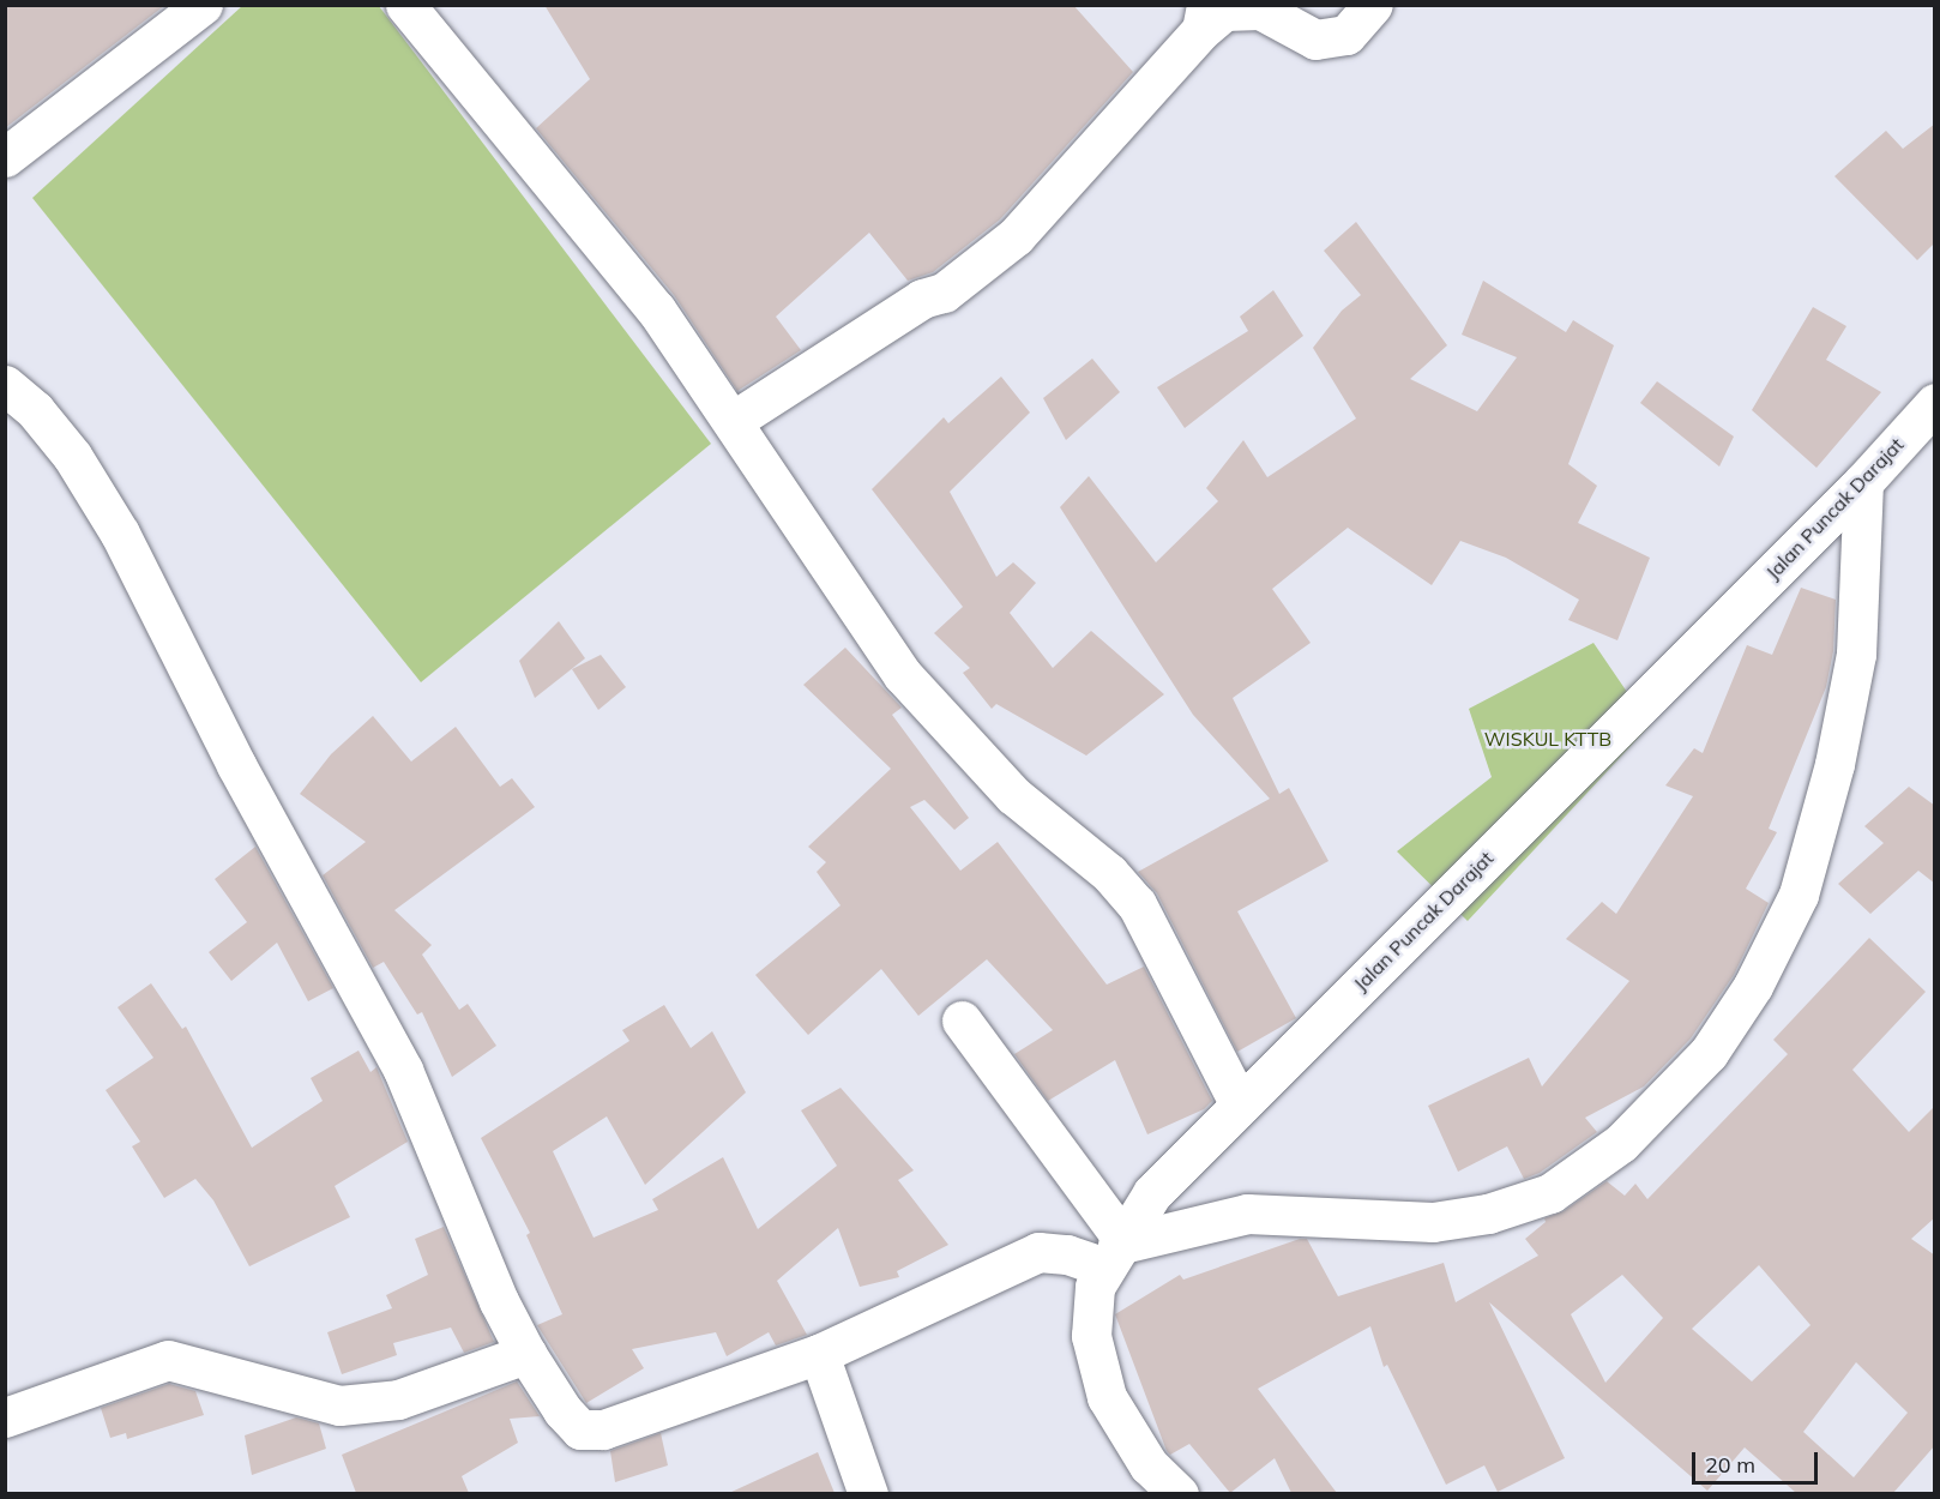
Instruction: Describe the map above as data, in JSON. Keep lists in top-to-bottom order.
{
  "streets": {
    "street": ["Jalan Puncak Darajat"]
  },
  "parks": ["WISKUL KTTB"],
  "scale_bar": "20 m"
}
